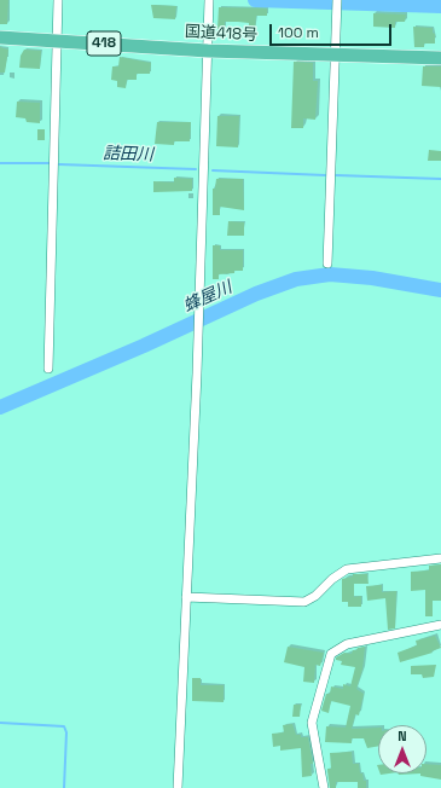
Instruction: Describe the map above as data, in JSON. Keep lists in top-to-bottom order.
{
  "streets": {
    "highway": ["国道418号", "418"]
  },
  "water": ["詰田川", "蜂屋川"],
  "scale_bar": "100 m",
  "north": "top"
}
